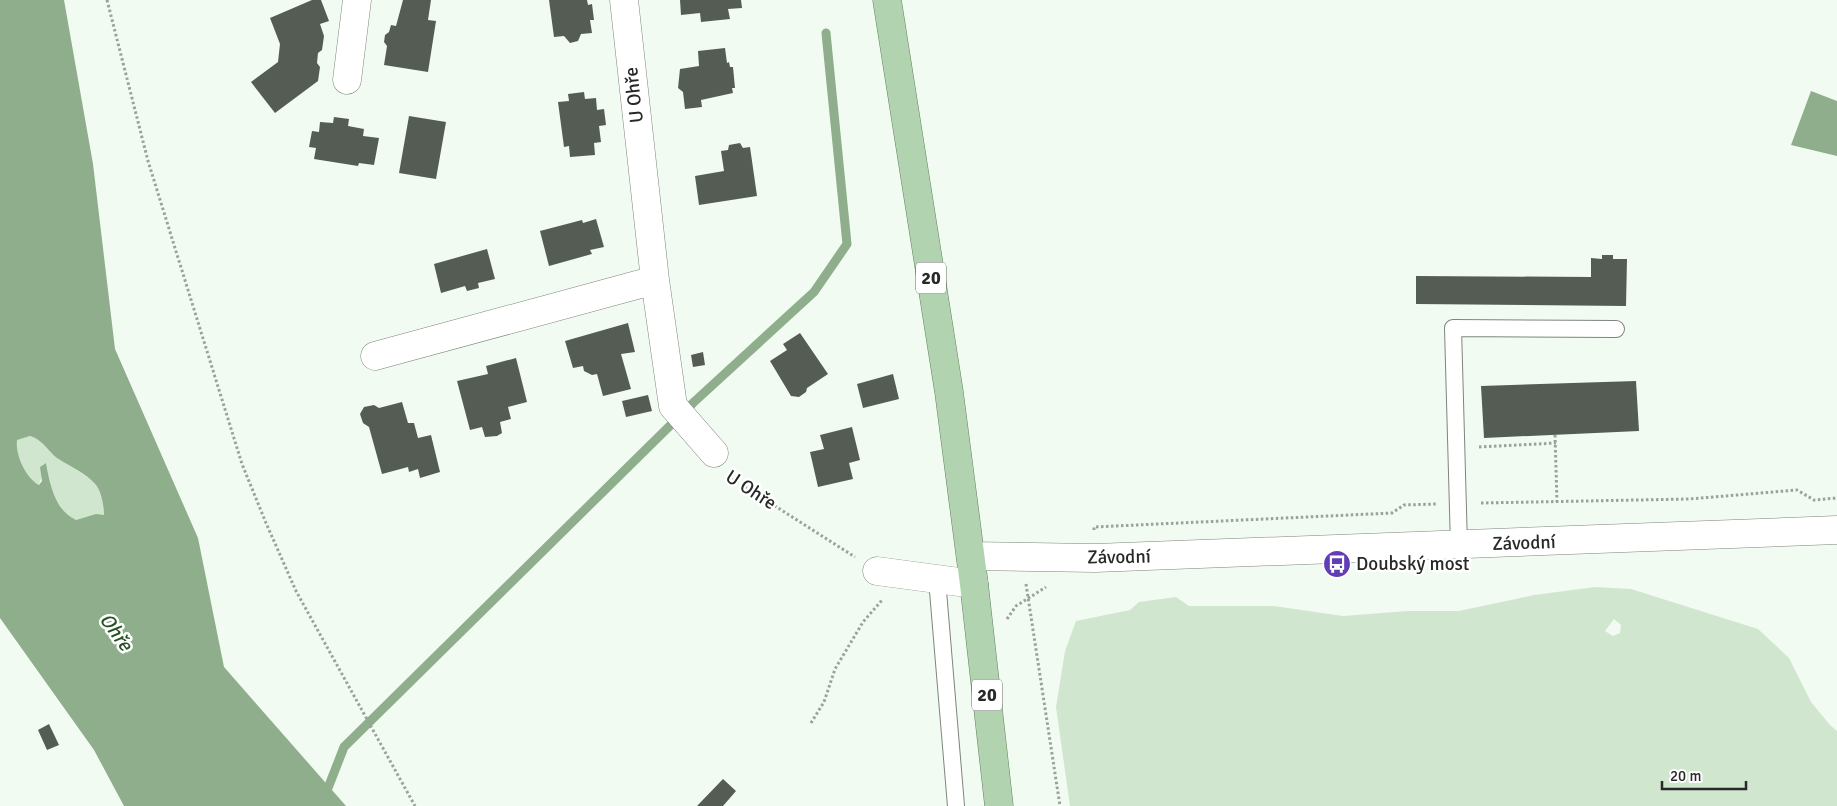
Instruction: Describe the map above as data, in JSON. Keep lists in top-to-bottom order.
{
  "streets": {
    "main road": ["20"],
    "street": ["U Ohře", "Závodní"]
  },
  "crossings": [
    ["20", "Závodní"]
  ],
  "water": ["Ohře"],
  "places": {
    "bus stop": ["Doubský most"]
  },
  "scale_bar": "20 m"
}
